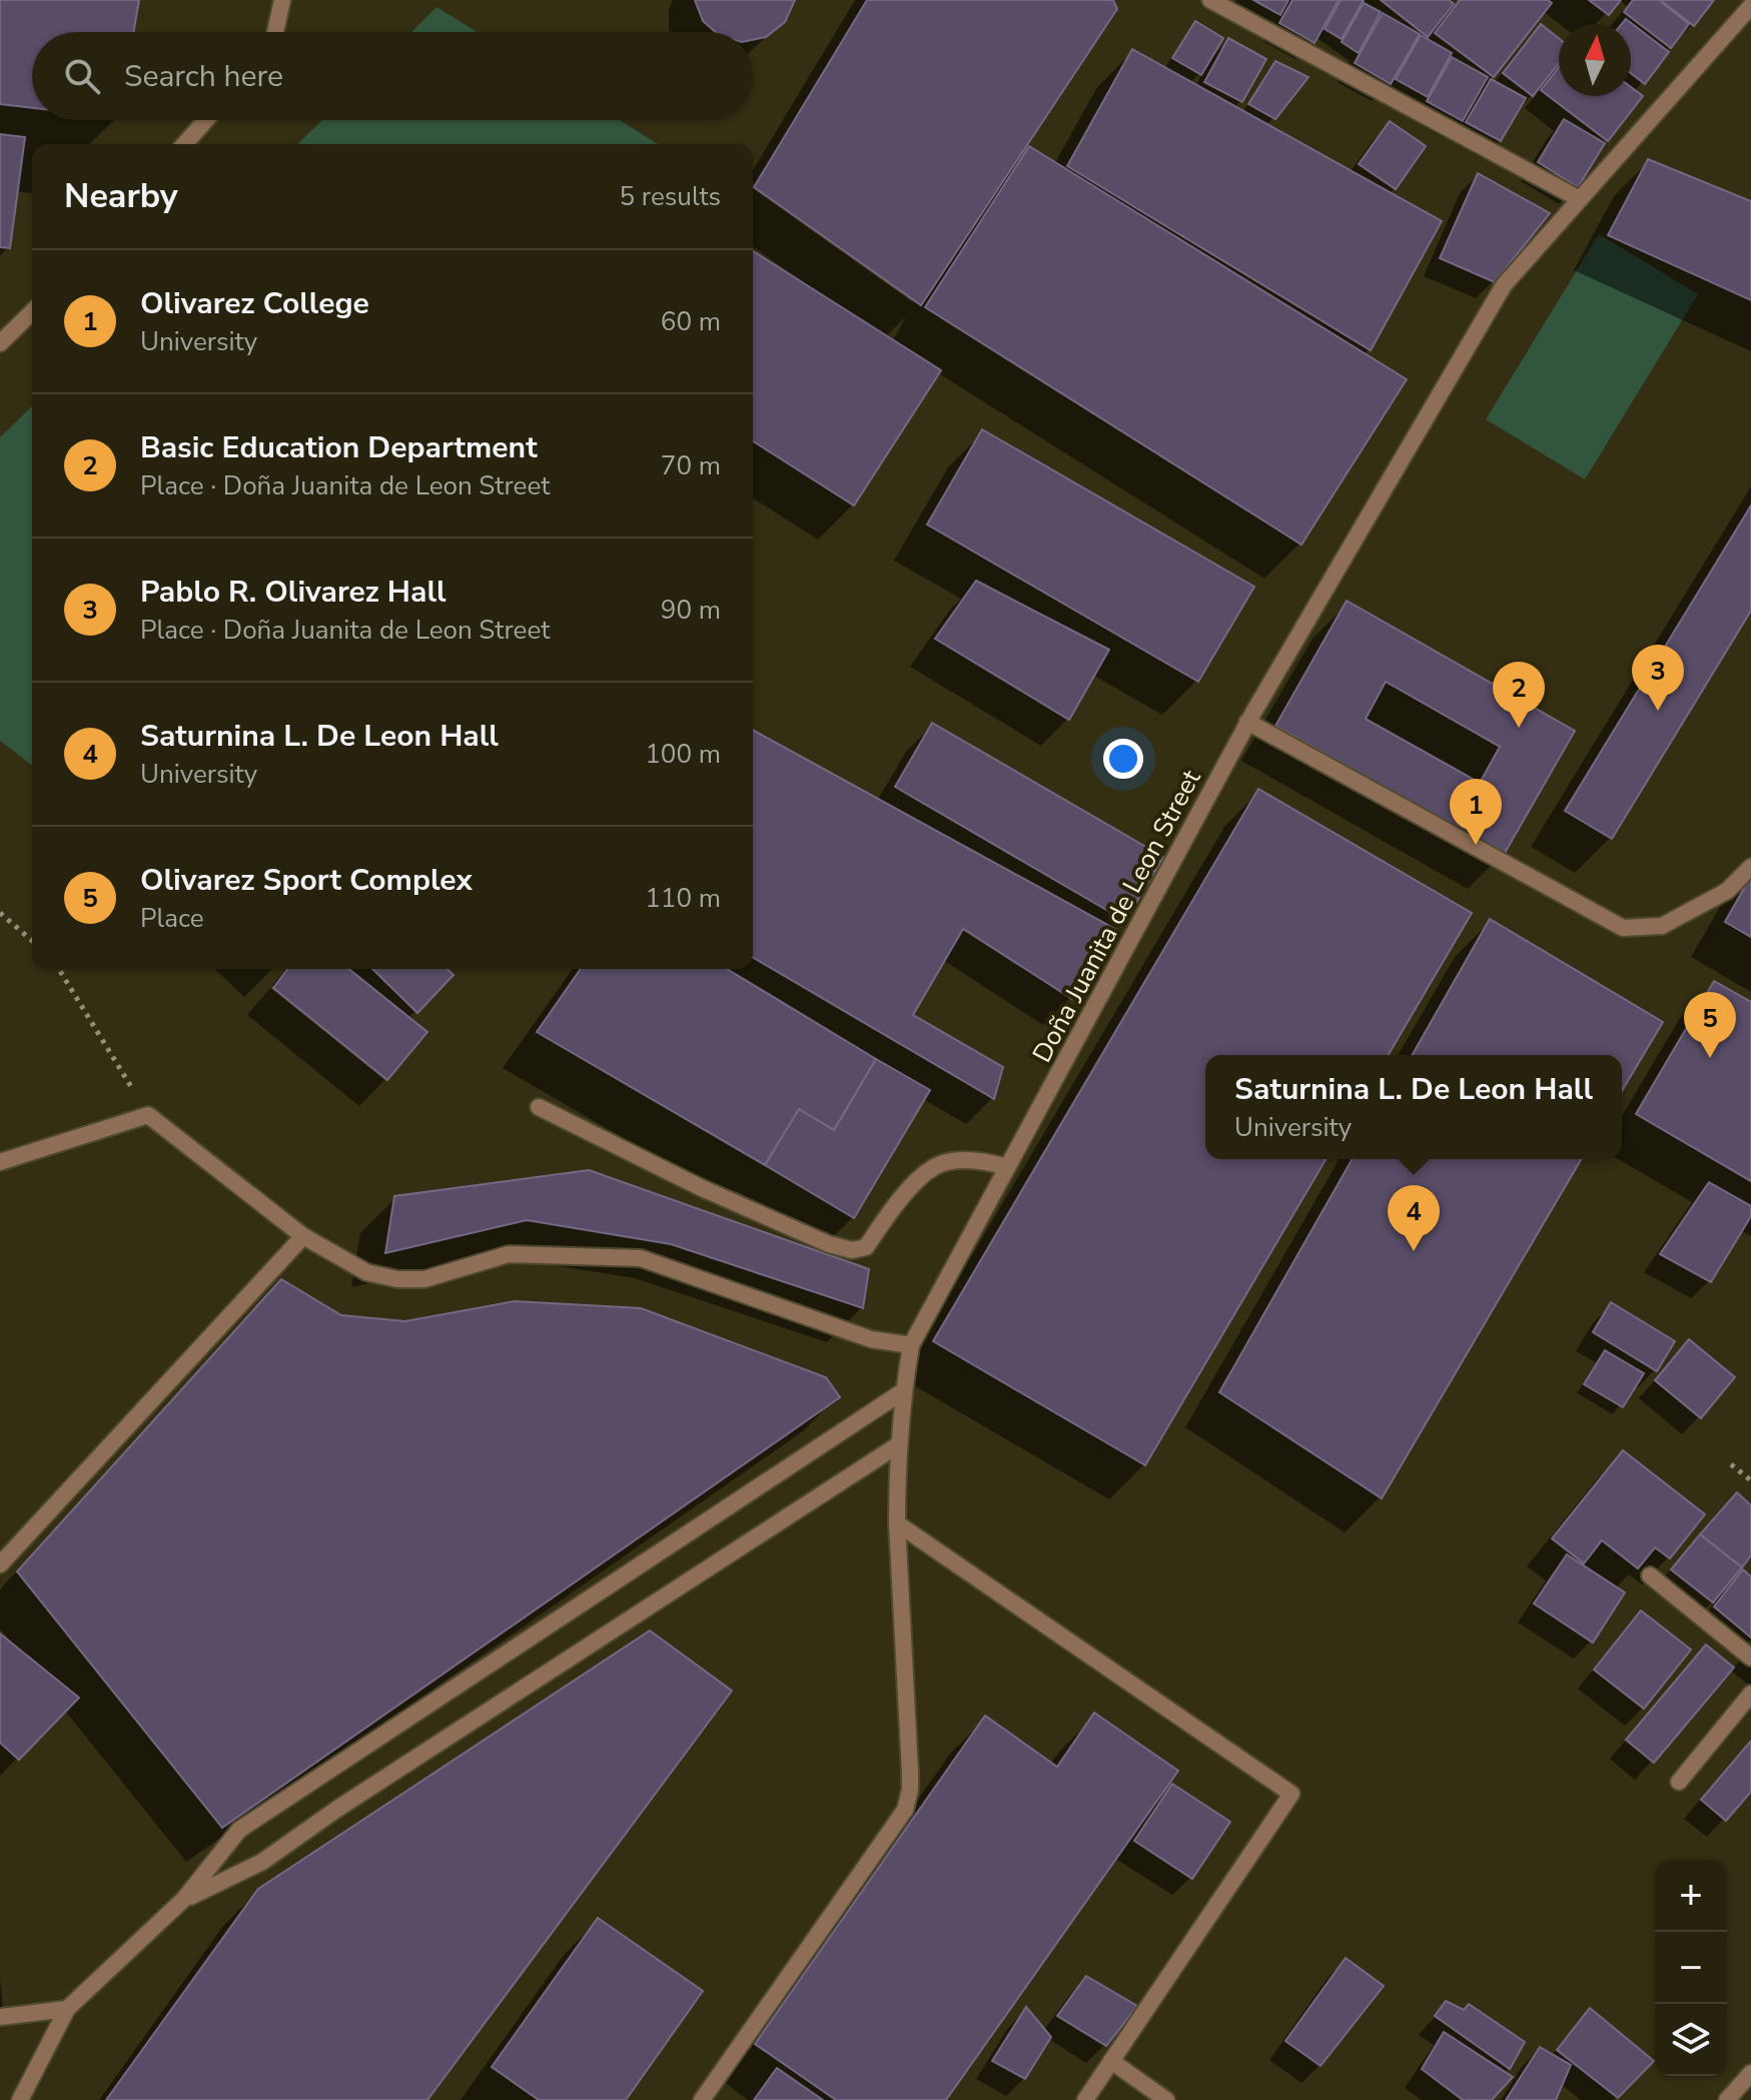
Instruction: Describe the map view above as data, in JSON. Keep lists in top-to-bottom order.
{
  "streets": {
    "street": ["Doña Juanita de Leon Street"]
  },
  "north": "top",
  "page": {
    "search": "Search here",
    "heading": ["Nearby", "5 results"],
    "list": [
      {
        "mark": "1",
        "name": "Olivarez College",
        "note": "University",
        "value": "60 m"
      },
      {
        "mark": "2",
        "name": "Basic Education Department",
        "note": "Place · Doña Juanita de Leon Street",
        "value": "70 m"
      },
      {
        "mark": "3",
        "name": "Pablo R. Olivarez Hall",
        "note": "Place · Doña Juanita de Leon Street",
        "value": "90 m"
      },
      {
        "mark": "4",
        "name": "Saturnina L. De Leon Hall",
        "note": "University",
        "value": "100 m"
      },
      {
        "mark": "5",
        "name": "Olivarez Sport Complex",
        "note": "Place",
        "value": "110 m"
      }
    ],
    "pins": [
      "3",
      "2",
      "1",
      "5",
      "4"
    ],
    "popup": ["Saturnina L. De Leon Hall", "University"],
    "map_buttons": ["+", "−"]
  }
}
